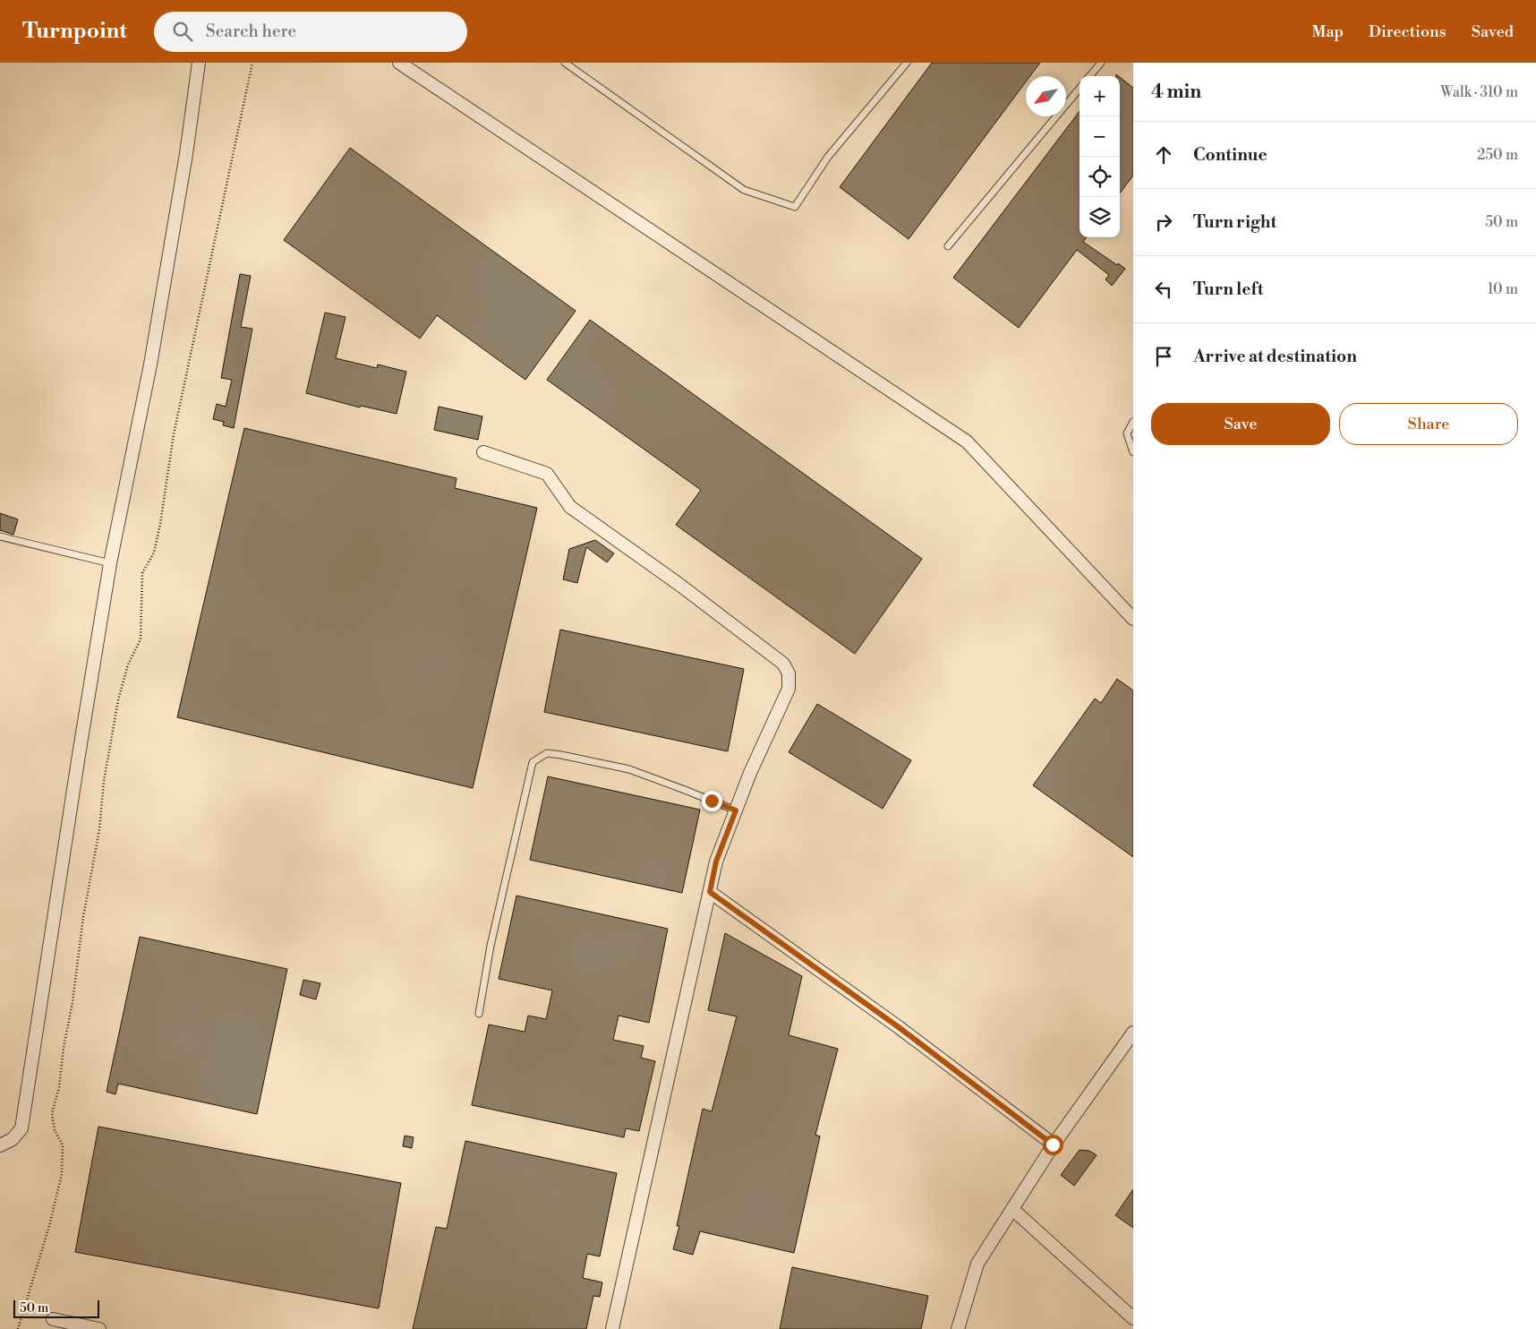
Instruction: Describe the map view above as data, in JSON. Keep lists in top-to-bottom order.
{
  "scale_bar": "50 m",
  "north": "bottom left",
  "page": {
    "header": "Turnpoint",
    "search": "Search here",
    "nav": ["Map", "Directions", "Saved"],
    "heading": ["4 min", "Walk · 310 m"],
    "map_buttons": ["+", "−"],
    "list": [
      ["Continue", "250 m"],
      ["Turn right", "50 m"],
      ["Turn left", "10 m"],
      "Arrive at destination"
    ],
    "buttons": ["Save", "Share"],
    "scale": "50 m"
  }
}
